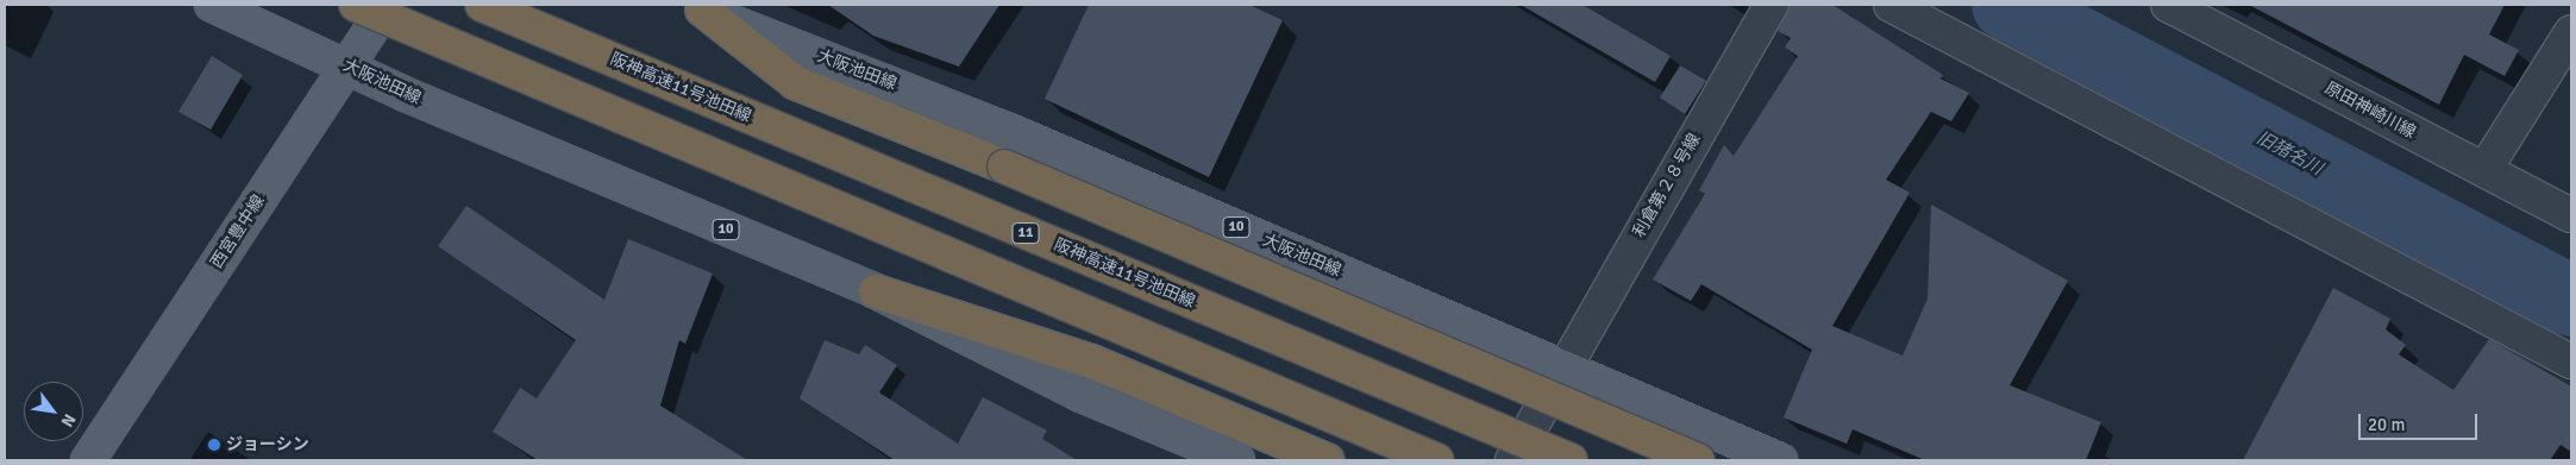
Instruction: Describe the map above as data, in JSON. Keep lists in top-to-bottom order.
{
  "streets": {
    "highway": ["阪神高速11号池田線", "11"],
    "main road": ["大阪池田線", "10", "西宮豊中線"],
    "street": ["原田神崎川線", "利倉第２８号線"]
  },
  "crossings": [
    ["大阪池田線", "利倉第２８号線"],
    ["大阪池田線", "西宮豊中線"]
  ],
  "water": ["旧猪名川"],
  "places": ["ジョーシン"],
  "scale_bar": "20 m",
  "north": "bottom right"
}
